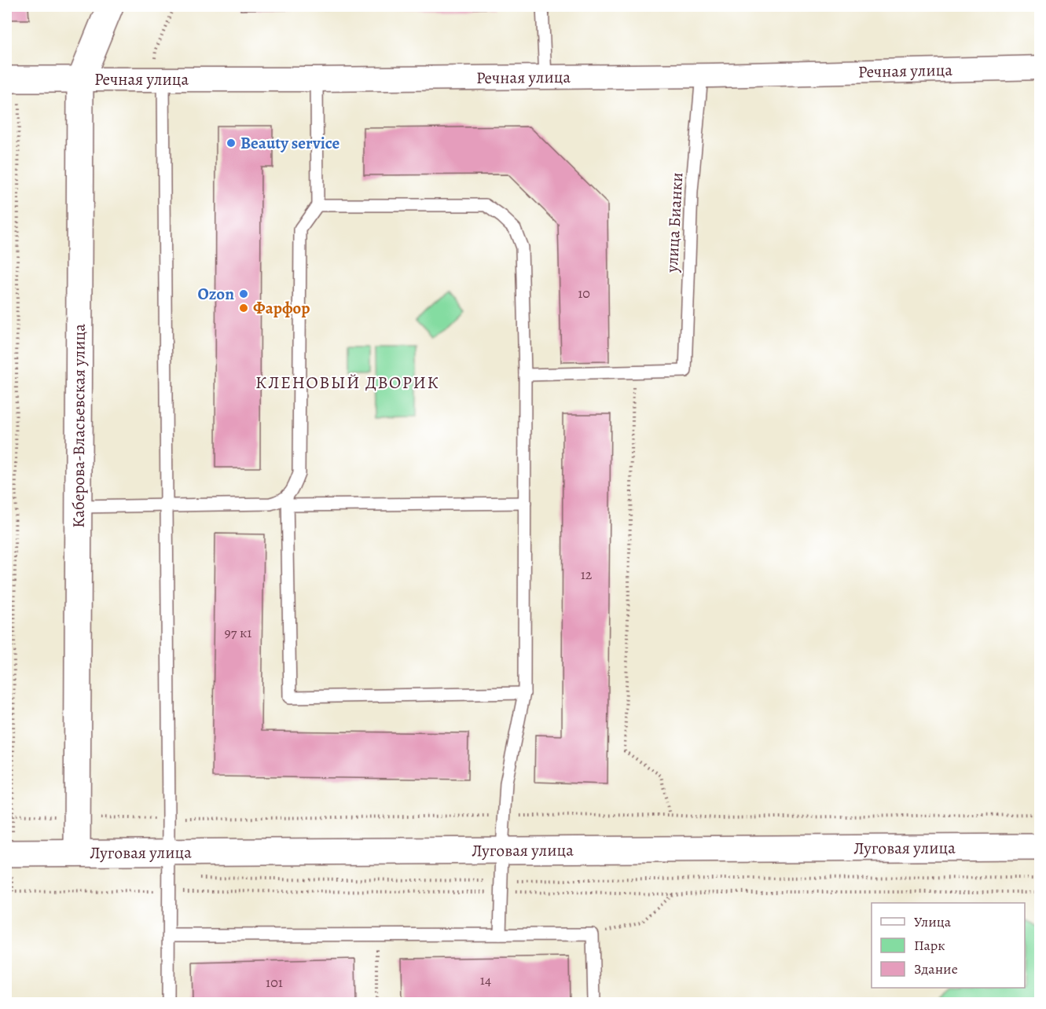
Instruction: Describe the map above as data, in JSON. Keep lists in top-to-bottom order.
{
  "streets": {
    "street": ["Речная улица", "Каберова-Власьевская улица", "Луговая улица"],
    "lane": ["улица Бианки"]
  },
  "crossings": [
    ["Речная улица", "улица Бианки"],
    ["Речная улица", "Каберова-Власьевская улица"],
    ["Каберова-Власьевская улица", "Луговая улица"]
  ],
  "districts": ["КЛЕНОВЫЙ ДВОРИК"],
  "places": ["Beauty service", "Ozon", "Фарфор"],
  "house_numbers": [
    "10",
    "12",
    "97 к1",
    "14",
    "101"
  ],
  "legend": ["Улица", "Парк", "Здание"]
}
